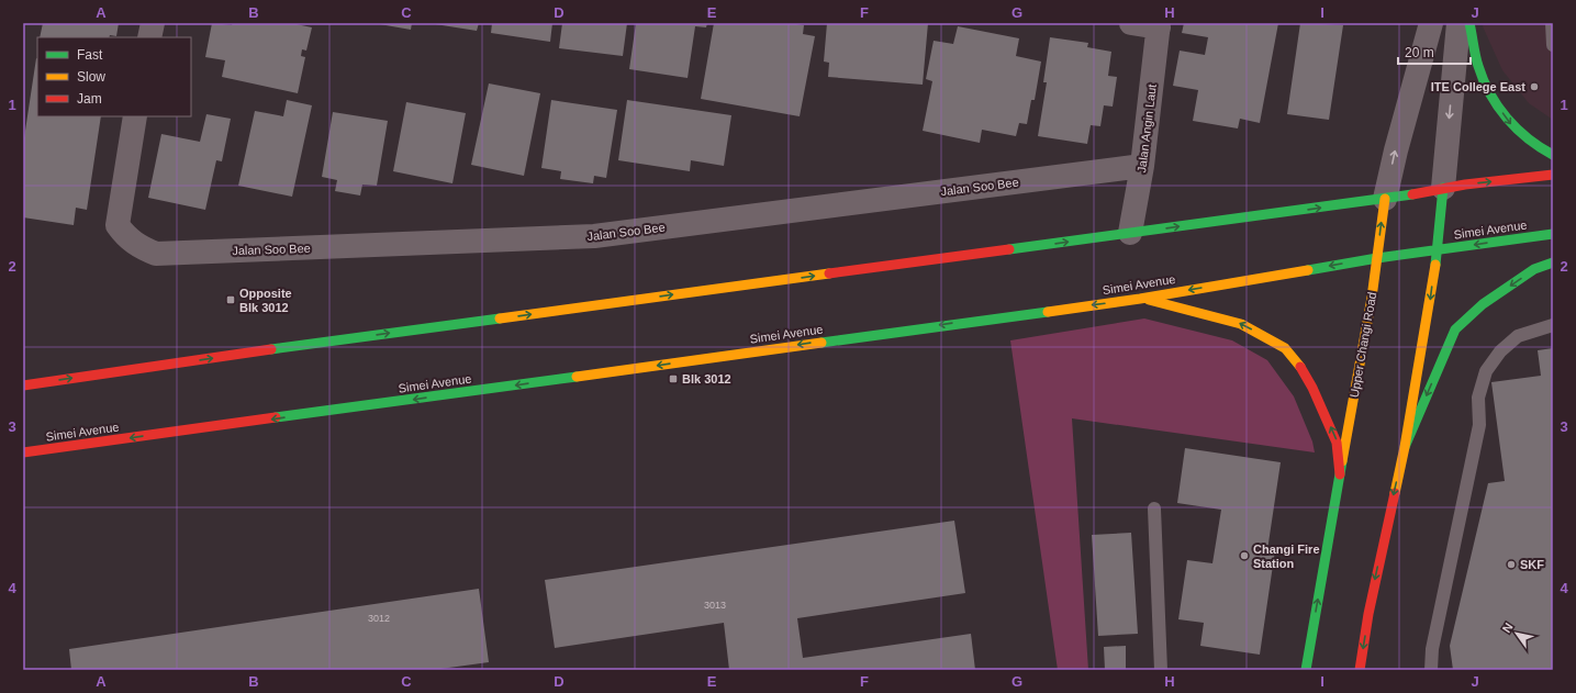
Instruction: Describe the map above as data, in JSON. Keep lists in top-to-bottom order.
{
  "streets": {
    "main road": ["Simei Avenue", "Upper Changi Road"],
    "street": ["Jalan Angin Laut", "Jalan Soo Bee"]
  },
  "crossings": [
    ["Jalan Angin Laut", "Jalan Soo Bee"],
    ["Simei Avenue", "Upper Changi Road"]
  ],
  "places": {
    "other": ["ITE College East", "Changi Fire Station", "SKF"],
    "transit": ["Opposite Blk 3012", "Blk 3012"]
  },
  "house_numbers": ["3013", "3012"],
  "legend": ["Fast", "Slow", "Jam"],
  "scale_bar": "20 m",
  "north": "top left",
  "grid": {
    "columns": [
      "A",
      "B",
      "C",
      "D",
      "E",
      "F",
      "G",
      "H",
      "I",
      "J"
    ],
    "rows": [
      "1",
      "2",
      "3",
      "4"
    ]
  }
}
